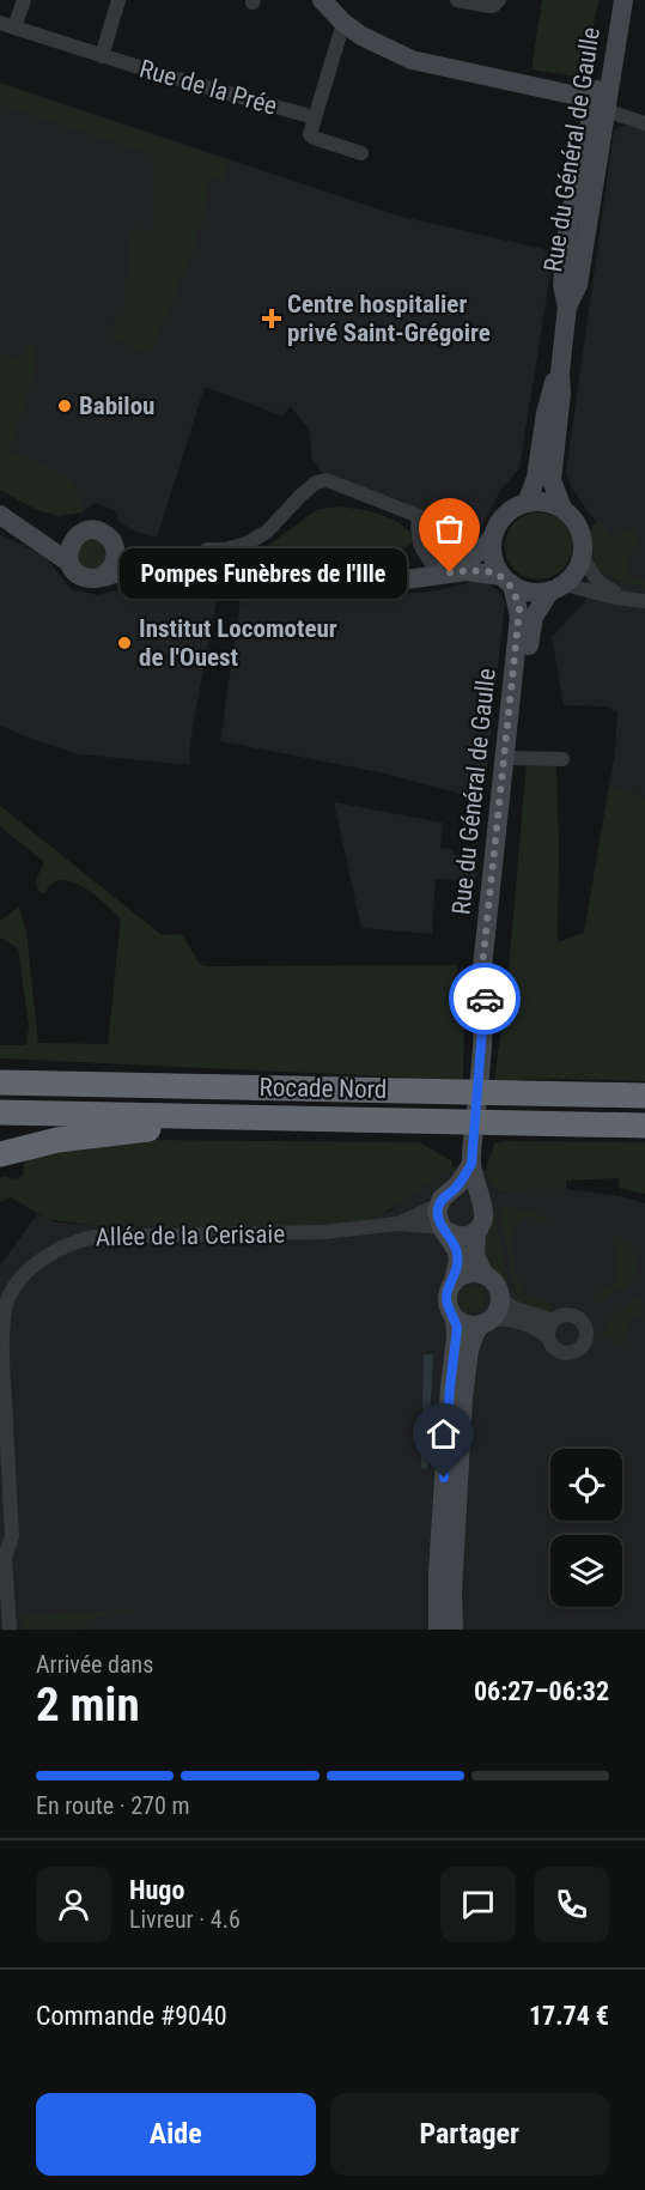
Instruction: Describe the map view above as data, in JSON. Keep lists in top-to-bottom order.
{
  "streets": {
    "highway": ["Rocade Nord"],
    "main road": ["Rue du Général de Gaulle"],
    "street": ["Rue de la Prée", "Allée de la Cerisaie"]
  },
  "crossings": [
    ["Rue du Général de Gaulle", "Allée de la Cerisaie"]
  ],
  "places": {
    "health": ["Centre hospitalier privé Saint-Grégoire"],
    "other": ["Babilou", "Pompes Funèbres de l'Ille", "Institut Locomoteur de l'Ouest"]
  },
  "page": {
    "bubble": "Pompes Funèbres de l'Ille",
    "heading": ["2 min", "Arrivée dans", "06:27–06:32"],
    "panel": [
      "Hugo",
      "Livreur · 4.6",
      "Commande #9040",
      "17.74 €"
    ],
    "bar": "En route · 270 m",
    "buttons": ["Aide", "Partager"]
  }
}
